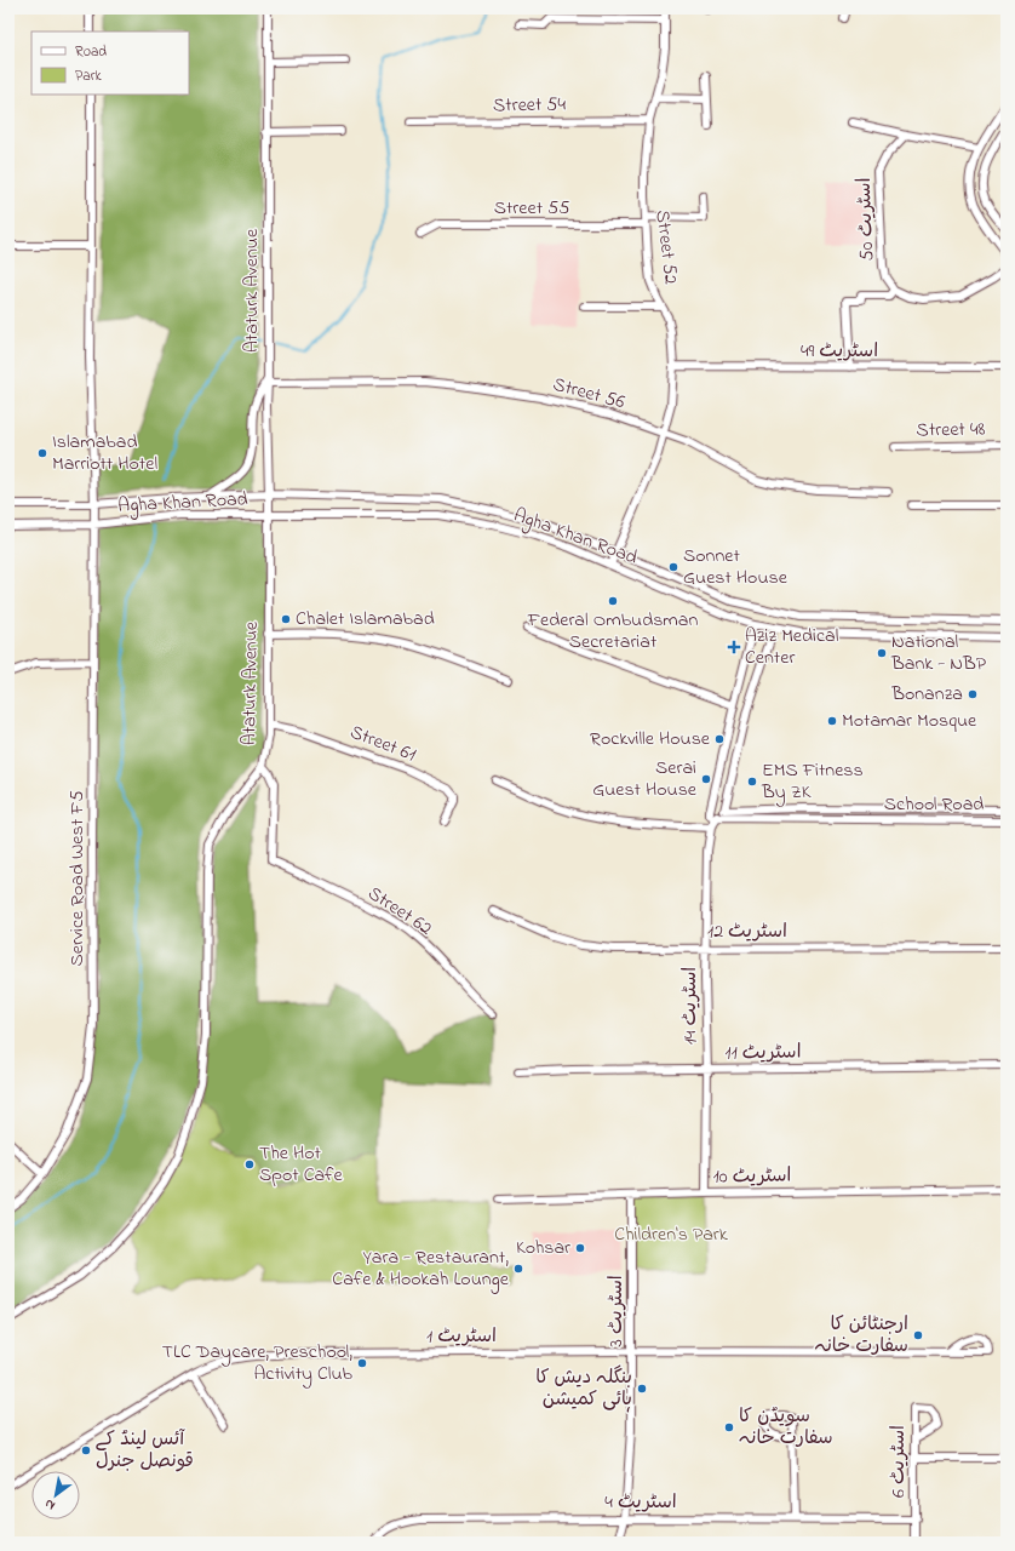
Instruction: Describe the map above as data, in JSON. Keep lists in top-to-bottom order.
{
  "streets": {
    "street": [
      "Street 54",
      "Street 55",
      "اسٹریٹ 50",
      "Street 52",
      "Ataturk Avenue",
      "اسٹریٹ 49",
      "Street 56",
      "Street 48",
      "Agha Khan Road",
      "Street 61",
      "School Road",
      "Service Road West F5",
      "Street 62",
      "اسٹریٹ 12",
      "اسٹریٹ 14",
      "اسٹریٹ 11",
      "اسٹریٹ 10",
      "اسٹریٹ 3",
      "اسٹریٹ 1",
      "اسٹریٹ 6",
      "اسٹریٹ 4"
    ]
  },
  "crossings": [
    ["Street 54", "Street 52"],
    ["Street 55", "Street 52"],
    ["Street 52", "اسٹریٹ 49"],
    ["Street 52", "Street 56"],
    ["Street 52", "Agha Khan Road"],
    ["Ataturk Avenue", "Street 56"],
    ["Ataturk Avenue", "Agha Khan Road"],
    ["Ataturk Avenue", "Street 61"],
    ["Ataturk Avenue", "Street 62"],
    ["Agha Khan Road", "Service Road West F5"],
    ["School Road", "اسٹریٹ 14"],
    ["اسٹریٹ 12", "اسٹریٹ 14"],
    ["اسٹریٹ 14", "اسٹریٹ 11"],
    ["اسٹریٹ 14", "اسٹریٹ 10"],
    ["اسٹریٹ 10", "اسٹریٹ 3"],
    ["اسٹریٹ 3", "اسٹریٹ 1"],
    ["اسٹریٹ 3", "اسٹریٹ 4"],
    ["اسٹریٹ 6", "اسٹریٹ 4"]
  ],
  "parks": ["Children's Park"],
  "places": {
    "other": [
      "Islamabad Marriott Hotel",
      "Sonnet Guest House",
      "Federal Ombudsman Secretariat",
      "Chalet Islamabad",
      "National Bank - NBP",
      "Bonanza",
      "Motamar Mosque",
      "Rockville House",
      "Serai Guest House",
      "EMS Fitness By ZK",
      "The Hot Spot Cafe",
      "Kohsar",
      "Yara - Restaurant, Cafe & Hookah Lounge",
      "ارجنٹائن کا سفارت خانہ",
      "TLC Daycare, Preschool, Activity Club",
      "بنگلہ دیش کا ہائی کمیشن",
      "سویڈن کا سفارت خانہ",
      "آئس لینڈ کے قونصل جنرل"
    ],
    "health": ["Aziz Medical Center"]
  },
  "legend": ["Road", "Park"],
  "north": "bottom left"
}
